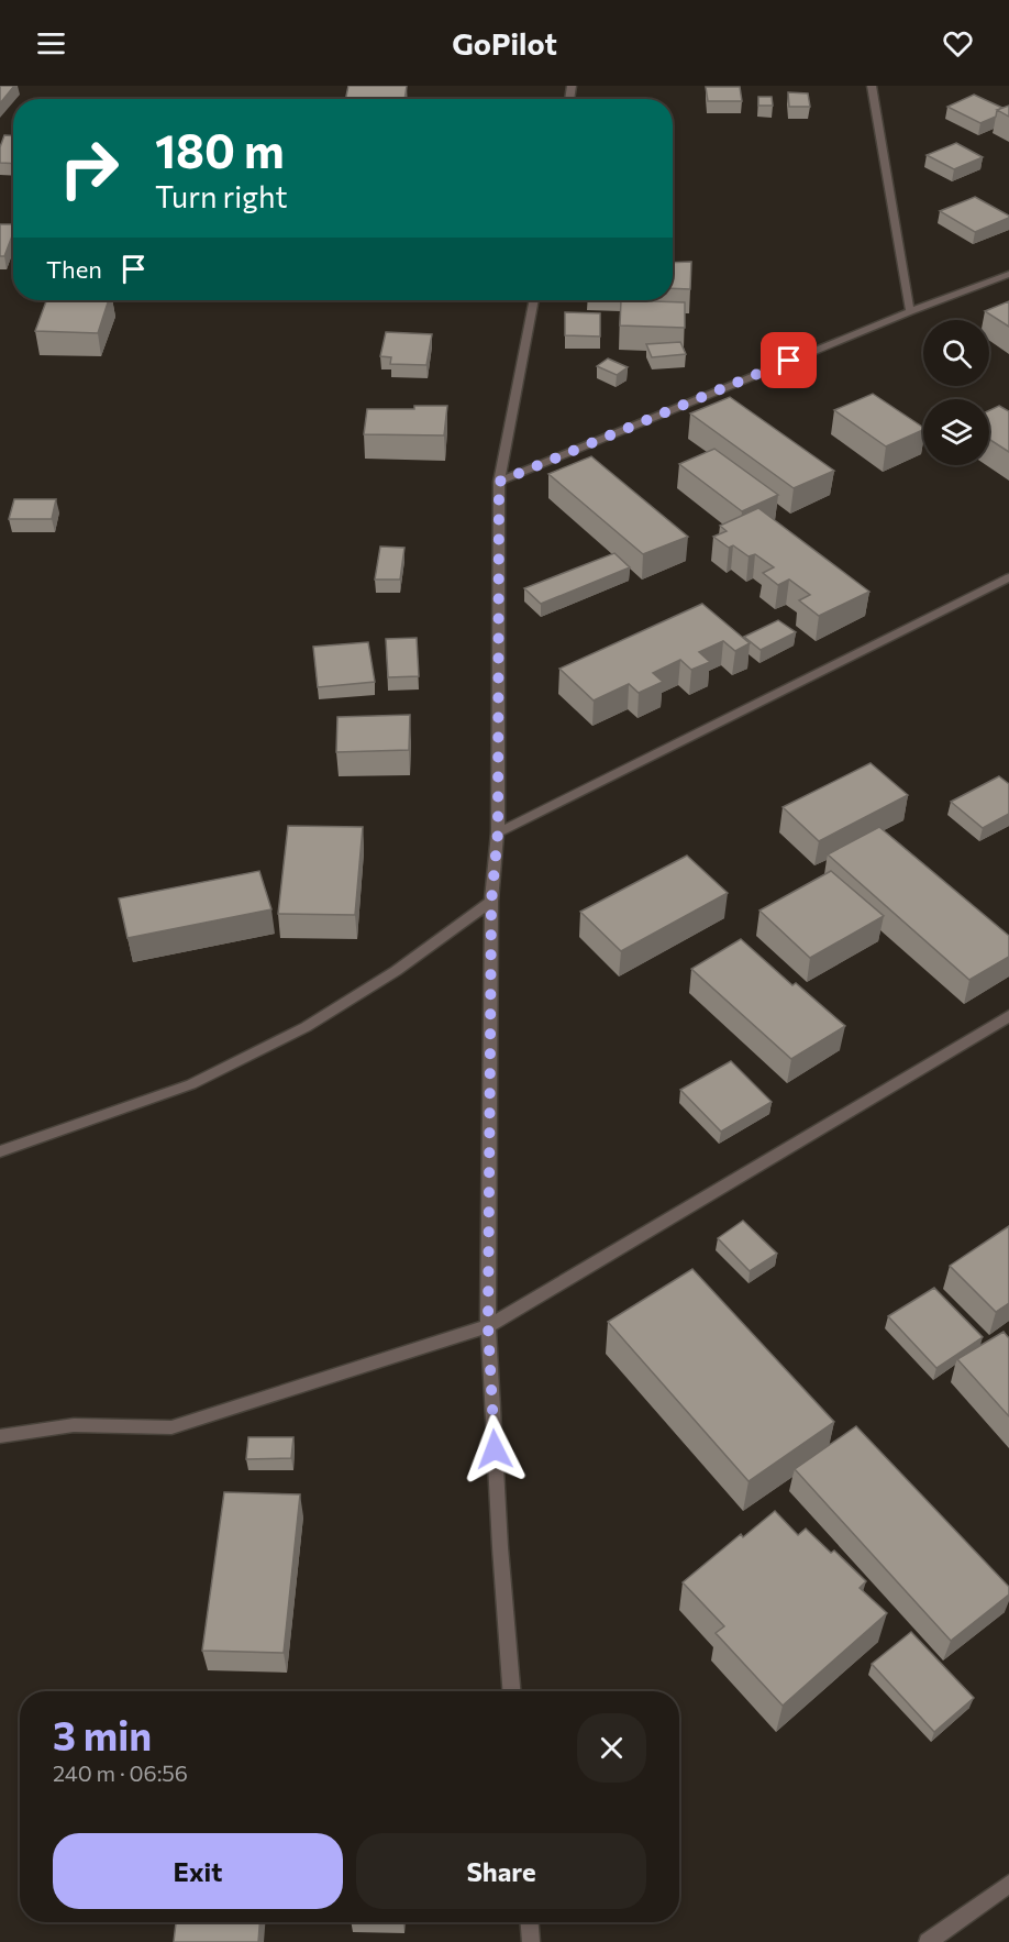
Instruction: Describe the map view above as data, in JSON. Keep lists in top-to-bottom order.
{
  "page": {
    "header": "GoPilot",
    "turn": ["180 m", "Turn right"],
    "then": "Then",
    "heading": ["3 min", "240 m · 06:56"],
    "buttons": ["Exit", "Share"]
  }
}
